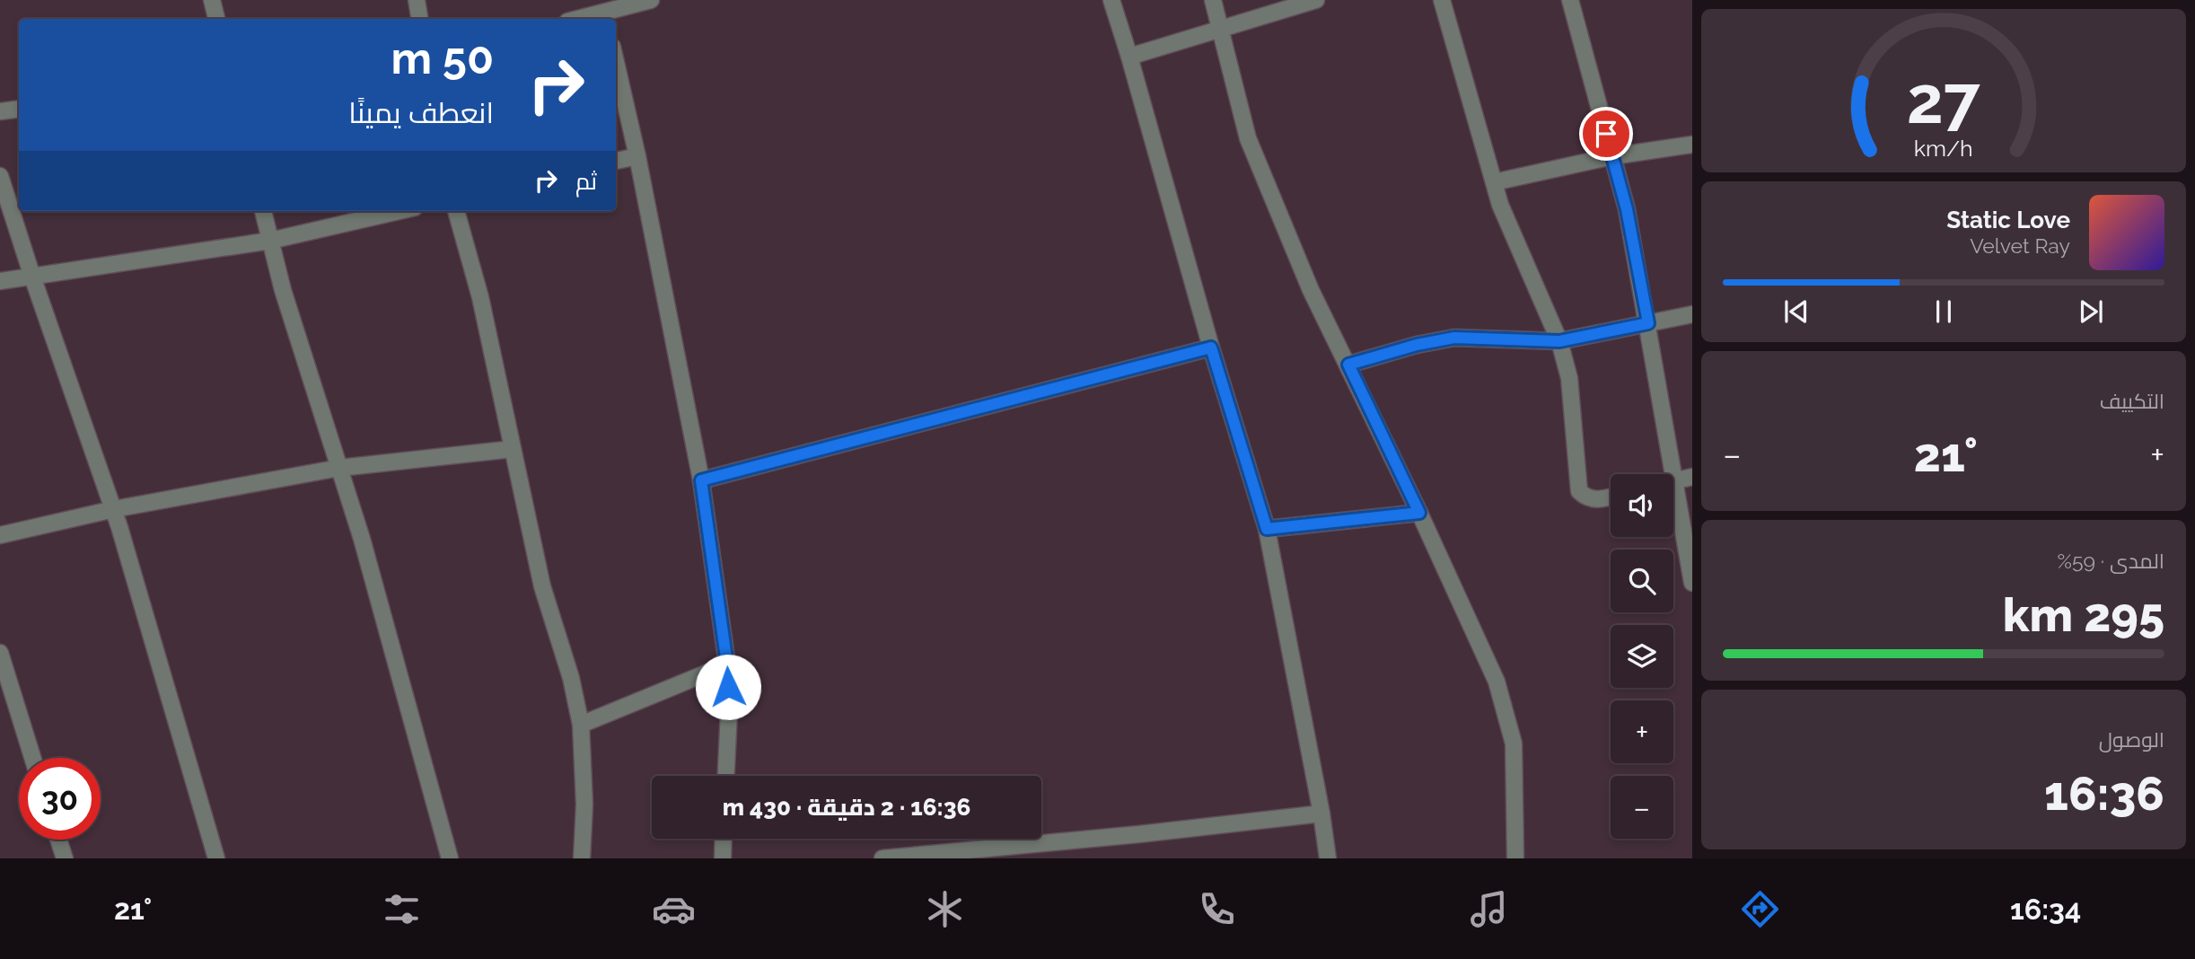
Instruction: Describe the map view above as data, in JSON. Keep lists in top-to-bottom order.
{
  "page": {
    "turn": ["50 m", "انعطف يمينًا"],
    "then": "ثم",
    "song": ["Static Love", "Velvet Ray"],
    "tile": [
      "التكييف",
      ["المدى · 59%", "295 km"],
      ["الوصول", "16:36"]
    ],
    "heat": ["−", "21°", "+"],
    "map_buttons": ["+", "−"],
    "limit": "30",
    "trip": "16:36 · 2 دقيقة · 430 m",
    "tabs": ["16:34", "21°"],
    "gauge": ["27", "km/h"]
  }
}
